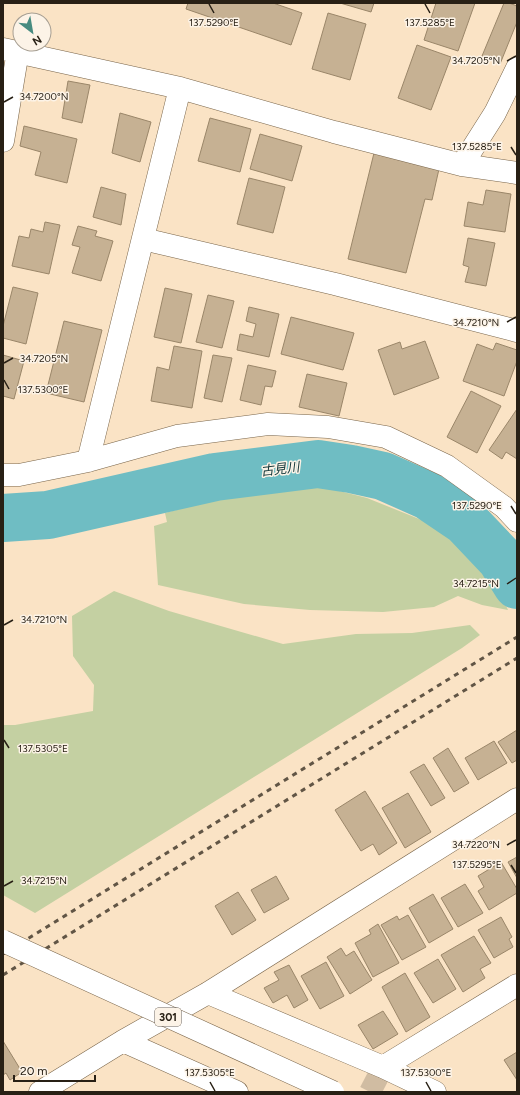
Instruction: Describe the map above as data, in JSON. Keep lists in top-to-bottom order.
{
  "streets": {
    "main road": ["301"]
  },
  "water": ["古見川"],
  "scale_bar": "20 m",
  "north": "bottom right",
  "coordinates": [
    "137.5290°E",
    "137.5285°E",
    "34.7205°N",
    "34.7200°N",
    "34.7210°N",
    "137.5300°E",
    "34.7215°N",
    "137.5305°E",
    "34.7220°N",
    "137.5295°E"
  ]
}
